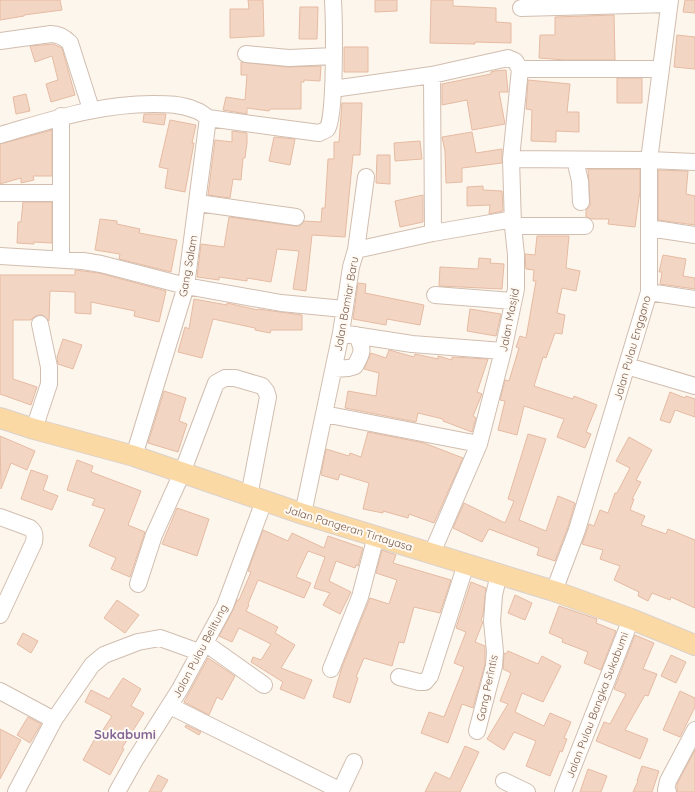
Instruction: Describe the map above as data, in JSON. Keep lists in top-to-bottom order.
{
  "streets": {
    "main road": ["Jalan Pangeran Tirtayasa"],
    "street": [
      "Gang Salam",
      "Jalan Bamiar Baru",
      "Jalan Masjid",
      "Jalan Pulau Enggano",
      "Jalan Pulau Belitung",
      "Gang Perîntis",
      "Jalan Pulau Bangka Sukabumi"
    ]
  },
  "crossings": [
    ["Gang Salam", "Jalan Pangeran Tirtayasa"],
    ["Jalan Bamiar Baru", "Jalan Masjid"],
    ["Jalan Bamiar Baru", "Jalan Pangeran Tirtayasa"],
    ["Jalan Masjid", "Jalan Pangeran Tirtayasa"],
    ["Jalan Pulau Enggano", "Jalan Pangeran Tirtayasa"],
    ["Jalan Pangeran Tirtayasa", "Jalan Pulau Belitung"],
    ["Jalan Pangeran Tirtayasa", "Gang Perîntis"],
    ["Jalan Pangeran Tirtayasa", "Jalan Pulau Bangka Sukabumi"]
  ],
  "districts": ["Sukabumi"]
}
